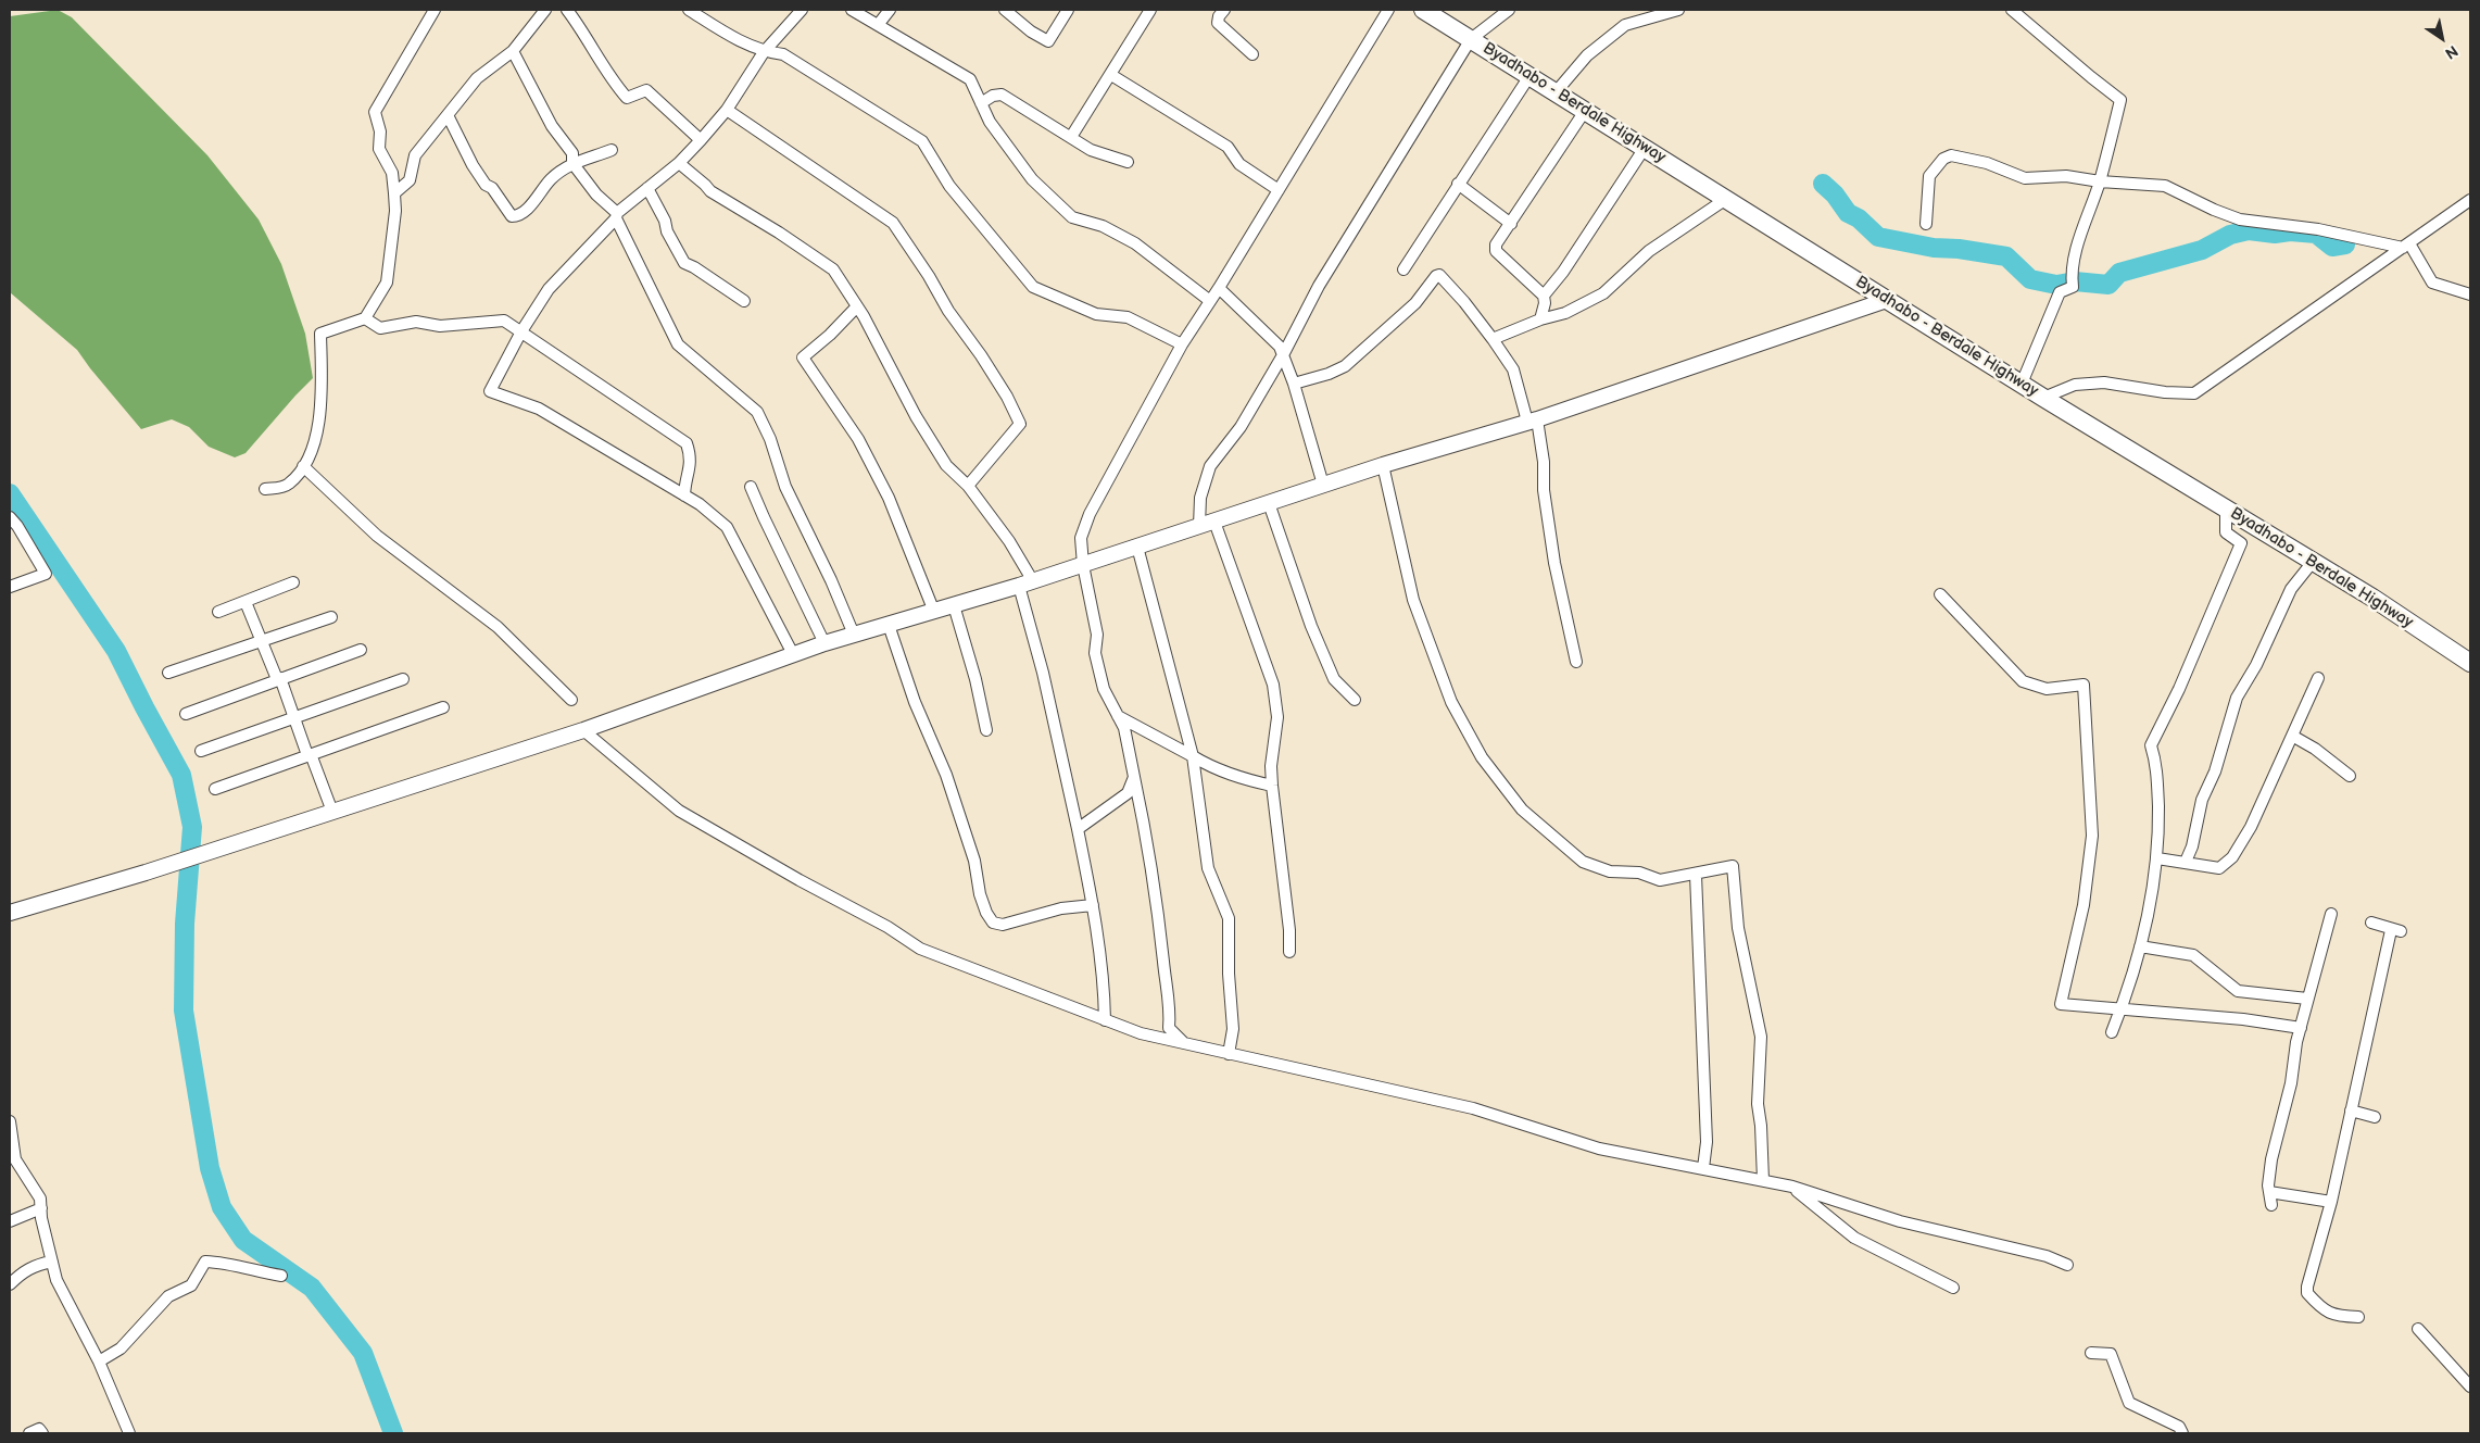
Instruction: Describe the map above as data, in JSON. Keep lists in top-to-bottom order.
{
  "streets": {
    "main road": ["Byadhabo - Berdale Highway"]
  },
  "north": "bottom right"
}
